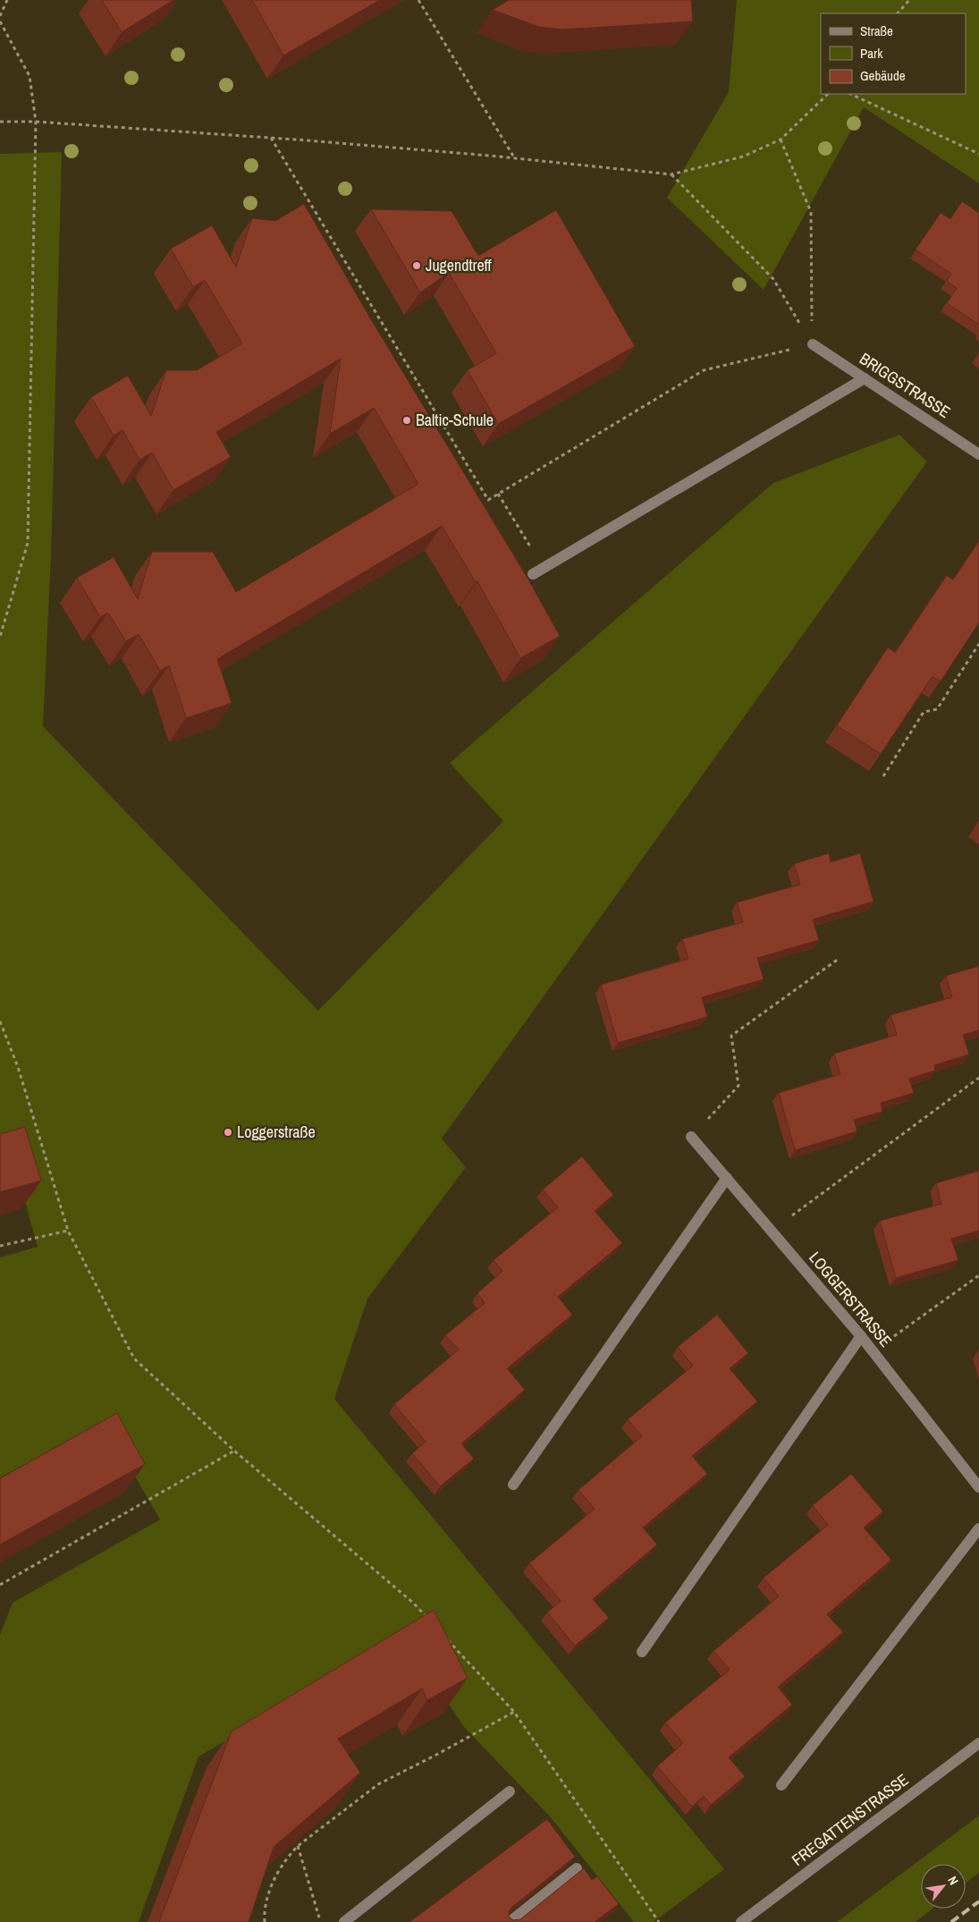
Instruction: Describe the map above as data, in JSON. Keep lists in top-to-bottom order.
{
  "streets": {
    "street": ["BRIGGSTRASSE", "LOGGERSTRASSE", "FREGATTENSTRASSE"]
  },
  "places": ["Jugendtreff", "Baltic-Schule", "Loggerstraße"],
  "legend": ["Straße", "Park", "Gebäude"],
  "north": "top right"
}
